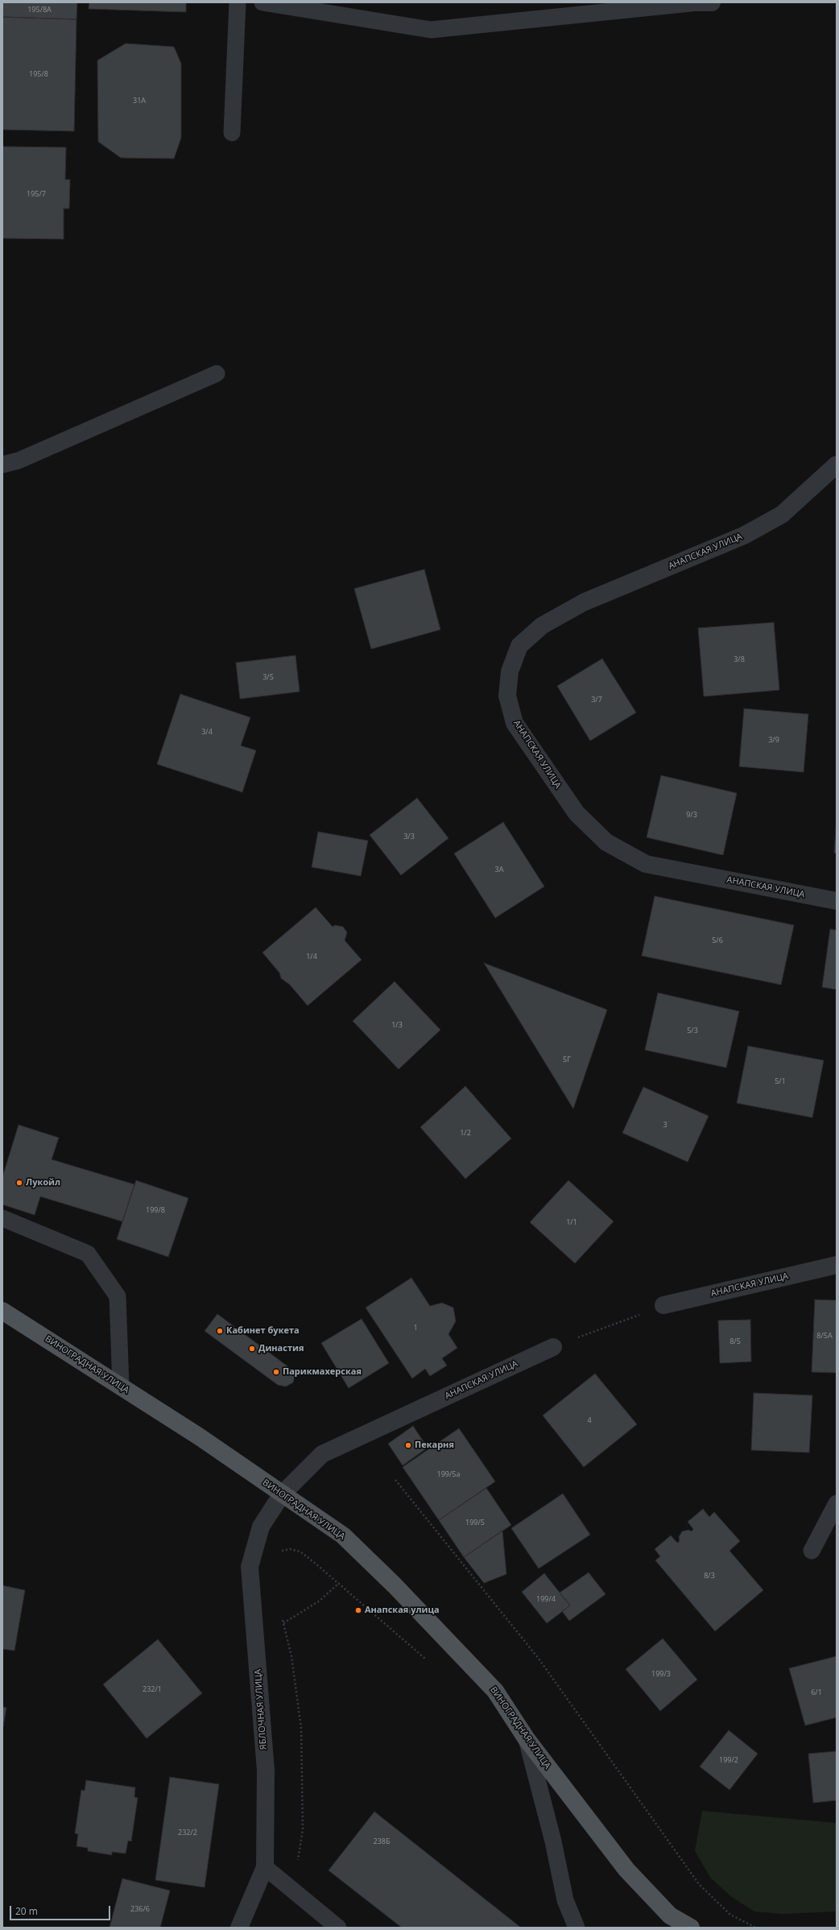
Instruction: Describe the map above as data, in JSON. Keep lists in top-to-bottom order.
{
  "streets": {
    "main road": ["ВИНОГРАДНАЯ УЛИЦА"],
    "street": ["АНАПСКАЯ УЛИЦА", "ЯБЛОЧНАЯ УЛИЦА"]
  },
  "crossings": [
    ["АНАПСКАЯ УЛИЦА", "ВИНОГРАДНАЯ УЛИЦА"],
    ["АНАПСКАЯ УЛИЦА", "ЯБЛОЧНАЯ УЛИЦА"],
    ["ВИНОГРАДНАЯ УЛИЦА", "ЯБЛОЧНАЯ УЛИЦА"]
  ],
  "places": [
    "Лукойл",
    "Кабинет букета",
    "Династия",
    "Парикмахерская",
    "Пекарня",
    "Анапская улица"
  ],
  "house_numbers": [
    "195/8А",
    "195/8",
    "31А",
    "195/7",
    "3/8",
    "3/5",
    "3/7",
    "3/4",
    "3/9",
    "9/3",
    "3/3",
    "3А",
    "5/6",
    "1/4",
    "1/3",
    "5/3",
    "5Г",
    "5/1",
    "3",
    "1/2",
    "199/8",
    "1/1",
    "1",
    "8/5А",
    "8/5",
    "4",
    "199/5а",
    "199/5",
    "8/3",
    "199/4",
    "199/3",
    "232/1",
    "6/1",
    "199/2",
    "232/2",
    "238Б",
    "236/6"
  ],
  "scale_bar": "20 m"
}
